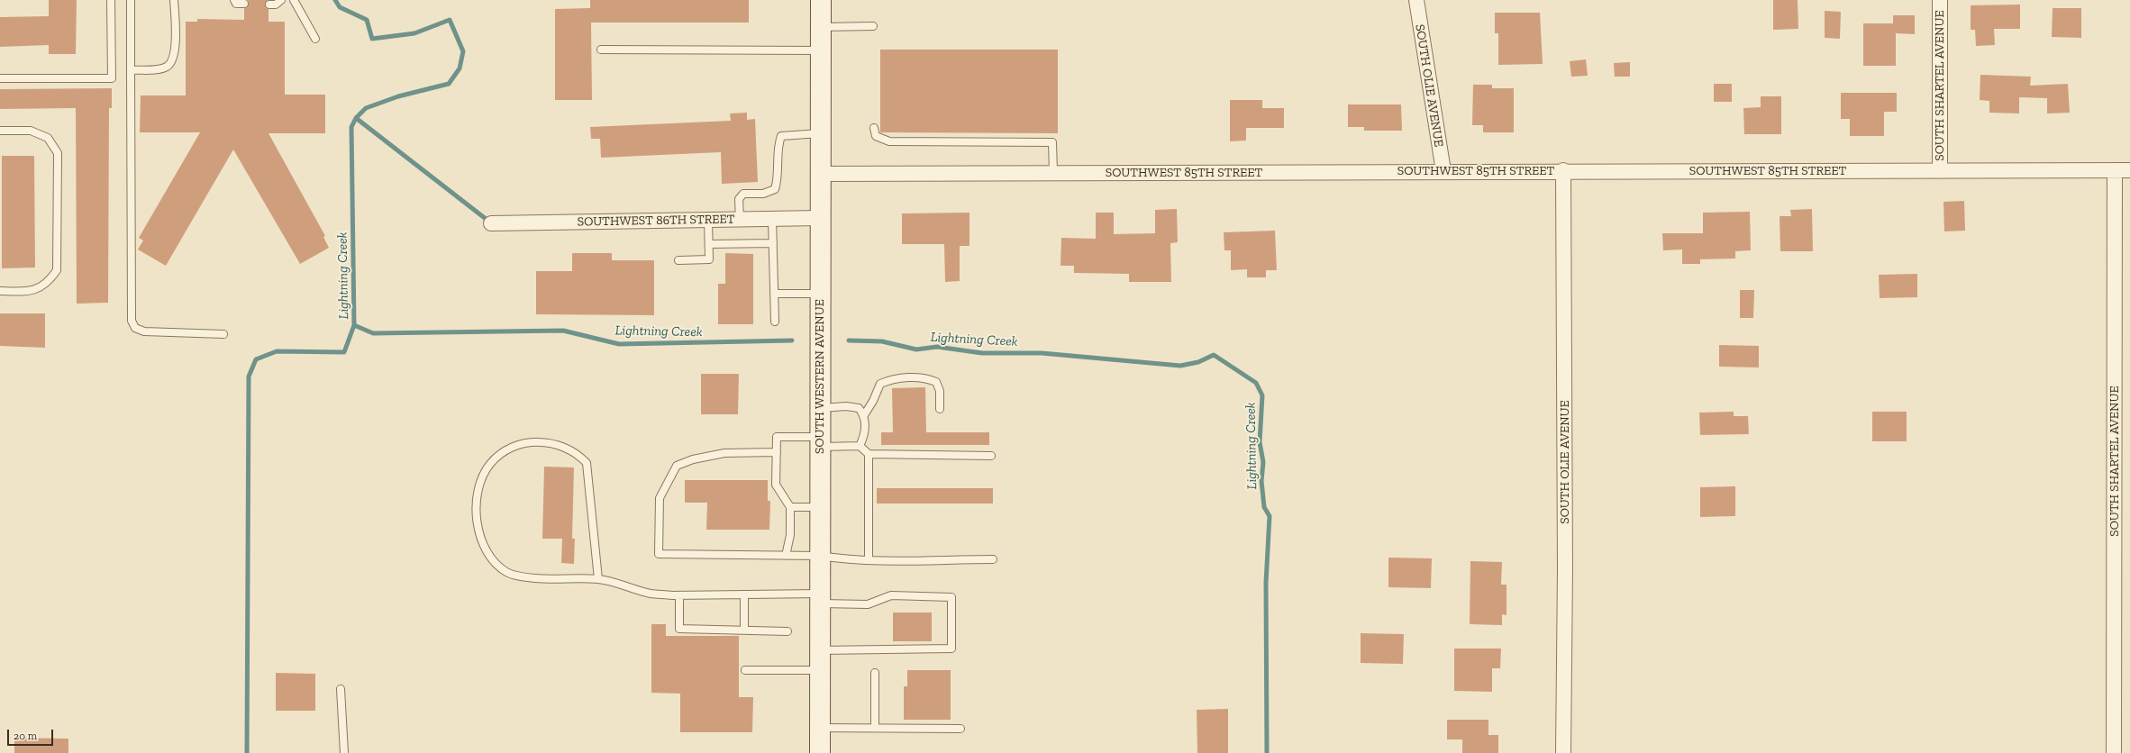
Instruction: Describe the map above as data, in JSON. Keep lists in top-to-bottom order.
{
  "streets": {
    "main road": ["SOUTH WESTERN AVENUE"],
    "street": [
      "SOUTH OLIE AVENUE",
      "SOUTH SHARTEL AVENUE",
      "SOUTHWEST 85TH STREET",
      "SOUTHWEST 86TH STREET"
    ]
  },
  "crossings": [
    ["SOUTH OLIE AVENUE", "SOUTHWEST 85TH STREET"],
    ["SOUTH SHARTEL AVENUE", "SOUTHWEST 85TH STREET"],
    ["SOUTHWEST 85TH STREET", "SOUTH WESTERN AVENUE"],
    ["SOUTHWEST 86TH STREET", "SOUTH WESTERN AVENUE"]
  ],
  "water": ["Lightning Creek"],
  "scale_bar": "20 m"
}
